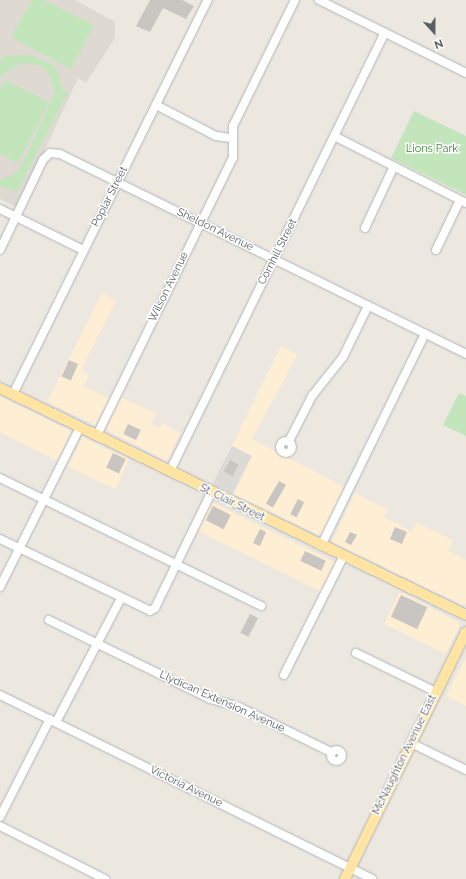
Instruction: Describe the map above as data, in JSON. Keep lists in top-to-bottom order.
{
  "streets": {
    "main road": ["St. Clair Street", "McNaughton Avenue East"],
    "street": [
      "Poplar Street",
      "Sheldon Avenue",
      "Cornhill Street",
      "Wilson Avenue",
      "Llydican Extension Avenue",
      "Victoria Avenue"
    ]
  },
  "crossings": [
    ["Poplar Street", "Sheldon Avenue"],
    ["Poplar Street", "St. Clair Street"],
    ["Sheldon Avenue", "Cornhill Street"],
    ["Sheldon Avenue", "Wilson Avenue"],
    ["Cornhill Street", "St. Clair Street"],
    ["Wilson Avenue", "St. Clair Street"],
    ["McNaughton Avenue East", "Victoria Avenue"]
  ],
  "parks": ["Lions Park"],
  "north": "bottom"
}
